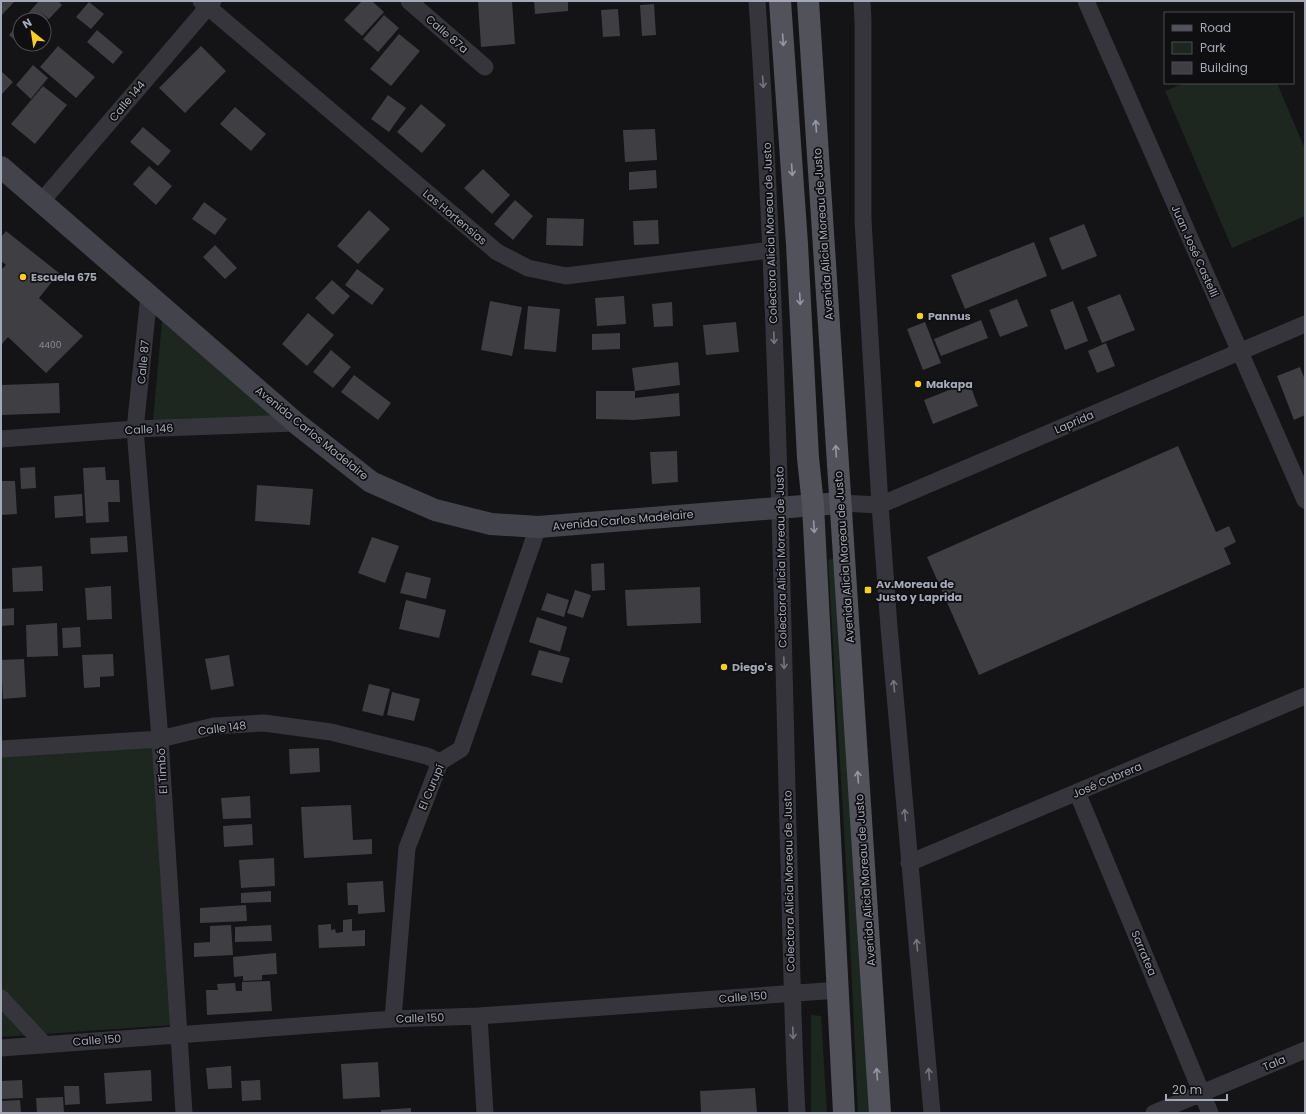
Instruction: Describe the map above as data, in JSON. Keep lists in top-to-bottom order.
{
  "streets": {
    "main road": ["Avenida Alicia Moreau de Justo", "Avenida Carlos Madelaire"],
    "street": [
      "Calle 87a",
      "Calle 144",
      "Las Hortensias",
      "Colectora Alicia Moreau de Justo",
      "Juan José Castelli",
      "Calle 87",
      "Laprida",
      "Calle 146",
      "Calle 148",
      "El Timbó",
      "José Cabrera",
      "El Curupí",
      "Sarratea",
      "Calle 150",
      "Tala"
    ]
  },
  "crossings": [
    ["Calle 144", "Las Hortensias"],
    ["Calle 144", "Avenida Carlos Madelaire"],
    ["Las Hortensias", "Colectora Alicia Moreau de Justo"],
    ["Colectora Alicia Moreau de Justo", "Avenida Carlos Madelaire"],
    ["Colectora Alicia Moreau de Justo", "Calle 150"],
    ["Avenida Alicia Moreau de Justo", "Laprida"],
    ["Avenida Alicia Moreau de Justo", "Avenida Carlos Madelaire"],
    ["Juan José Castelli", "Laprida"],
    ["Calle 87", "Calle 146"],
    ["Calle 87", "Avenida Carlos Madelaire"],
    ["Calle 87", "El Timbó"],
    ["Laprida", "Avenida Carlos Madelaire"],
    ["Calle 146", "Avenida Carlos Madelaire"],
    ["Calle 146", "El Timbó"],
    ["Avenida Carlos Madelaire", "El Curupí"],
    ["Calle 148", "El Timbó"],
    ["Calle 148", "El Curupí"],
    ["El Timbó", "Calle 150"],
    ["José Cabrera", "Sarratea"],
    ["El Curupí", "Calle 150"],
    ["Sarratea", "Tala"]
  ],
  "places": {
    "other": [
      "Escuela 675",
      "Pannus",
      "Makapa",
      "Diego's"
    ],
    "transit": ["Av.Moreau de Justo y Laprida"]
  },
  "house_numbers": ["4400"],
  "legend": ["Road", "Park", "Building"],
  "scale_bar": "20 m",
  "north": "top left"
}
